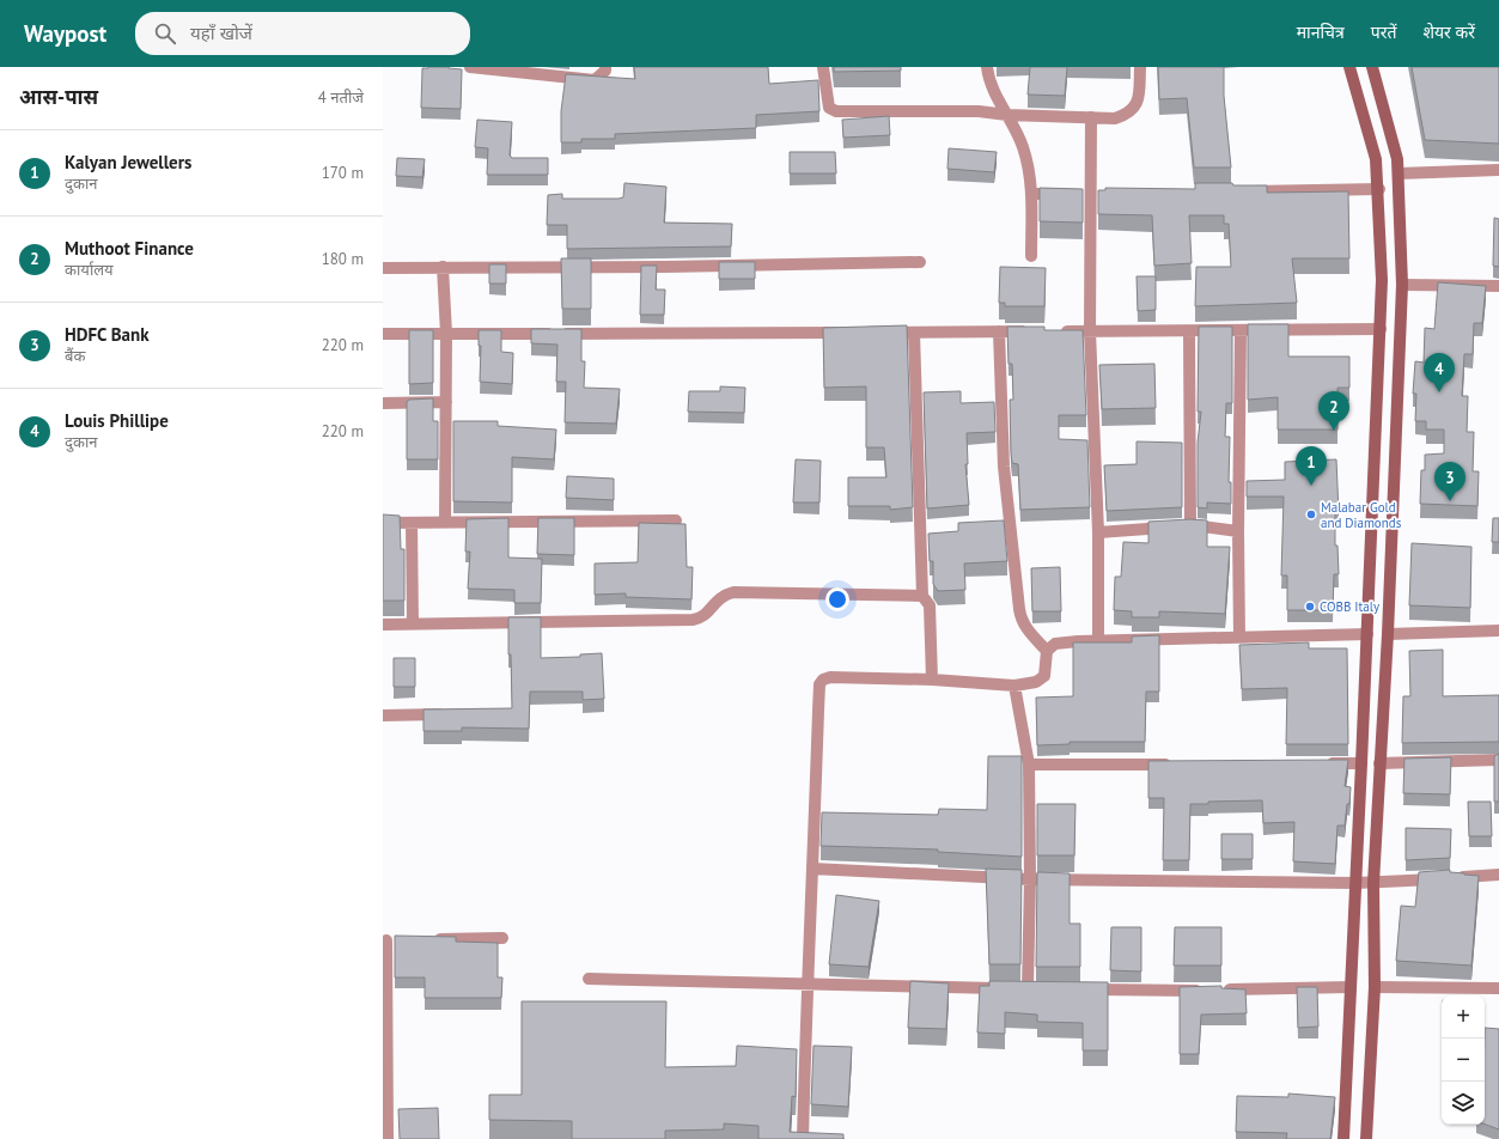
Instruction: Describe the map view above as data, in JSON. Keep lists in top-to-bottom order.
{
  "places": ["Malabar Gold and Diamonds", "COBB Italy"],
  "page": {
    "header": "Waypost",
    "search": "यहाँ खोजें",
    "nav": ["मानचित्र", "परतें", "शेयर करें"],
    "heading": ["आस-पास", "4 नतीजे"],
    "list": [
      {
        "mark": "1",
        "name": "Kalyan Jewellers",
        "note": "दुकान",
        "value": "170 m"
      },
      {
        "mark": "2",
        "name": "Muthoot Finance",
        "note": "कार्यालय",
        "value": "180 m"
      },
      {
        "mark": "3",
        "name": "HDFC Bank",
        "note": "बैंक",
        "value": "220 m"
      },
      {
        "mark": "4",
        "name": "Louis Phillipe",
        "note": "दुकान",
        "value": "220 m"
      }
    ],
    "pins": [
      "4",
      "2",
      "1",
      "3"
    ],
    "map_buttons": ["+", "−"]
  }
}
